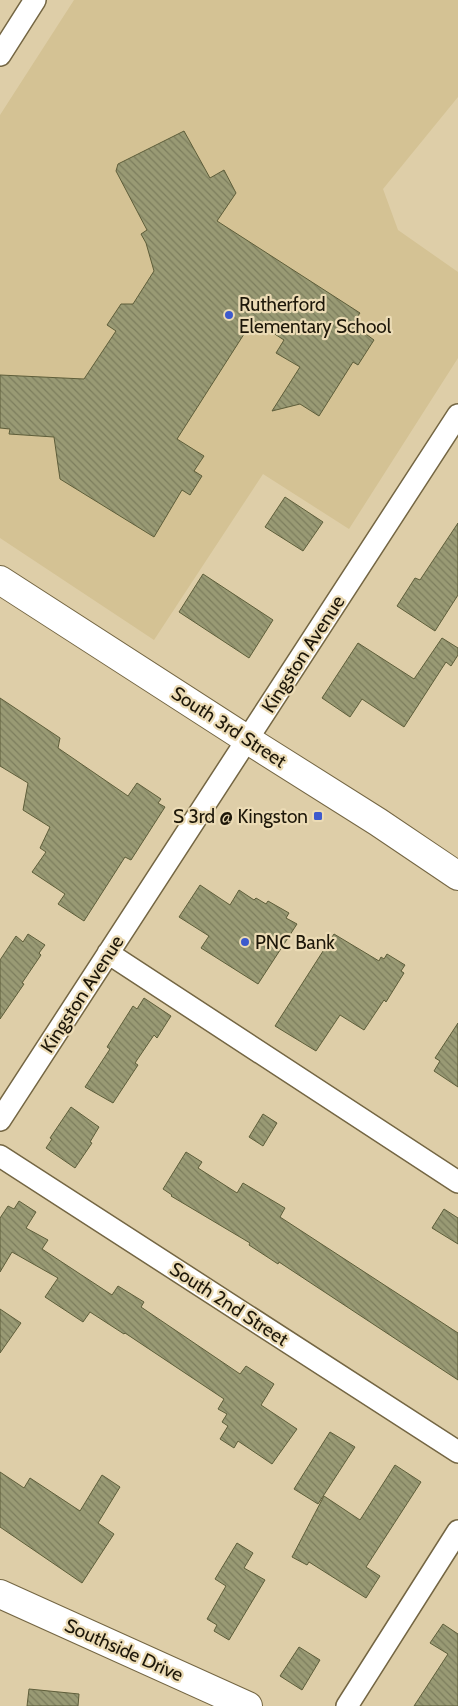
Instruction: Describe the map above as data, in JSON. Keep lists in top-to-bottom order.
{
  "streets": {
    "street": [
      "Kingston Avenue",
      "South 3rd Street",
      "South 2nd Street",
      "Southside Drive"
    ]
  },
  "crossings": [
    ["Kingston Avenue", "South 3rd Street"]
  ],
  "places": {
    "other": ["Rutherford Elementary School", "PNC Bank"],
    "transit": ["S 3rd @ Kingston"]
  }
}
